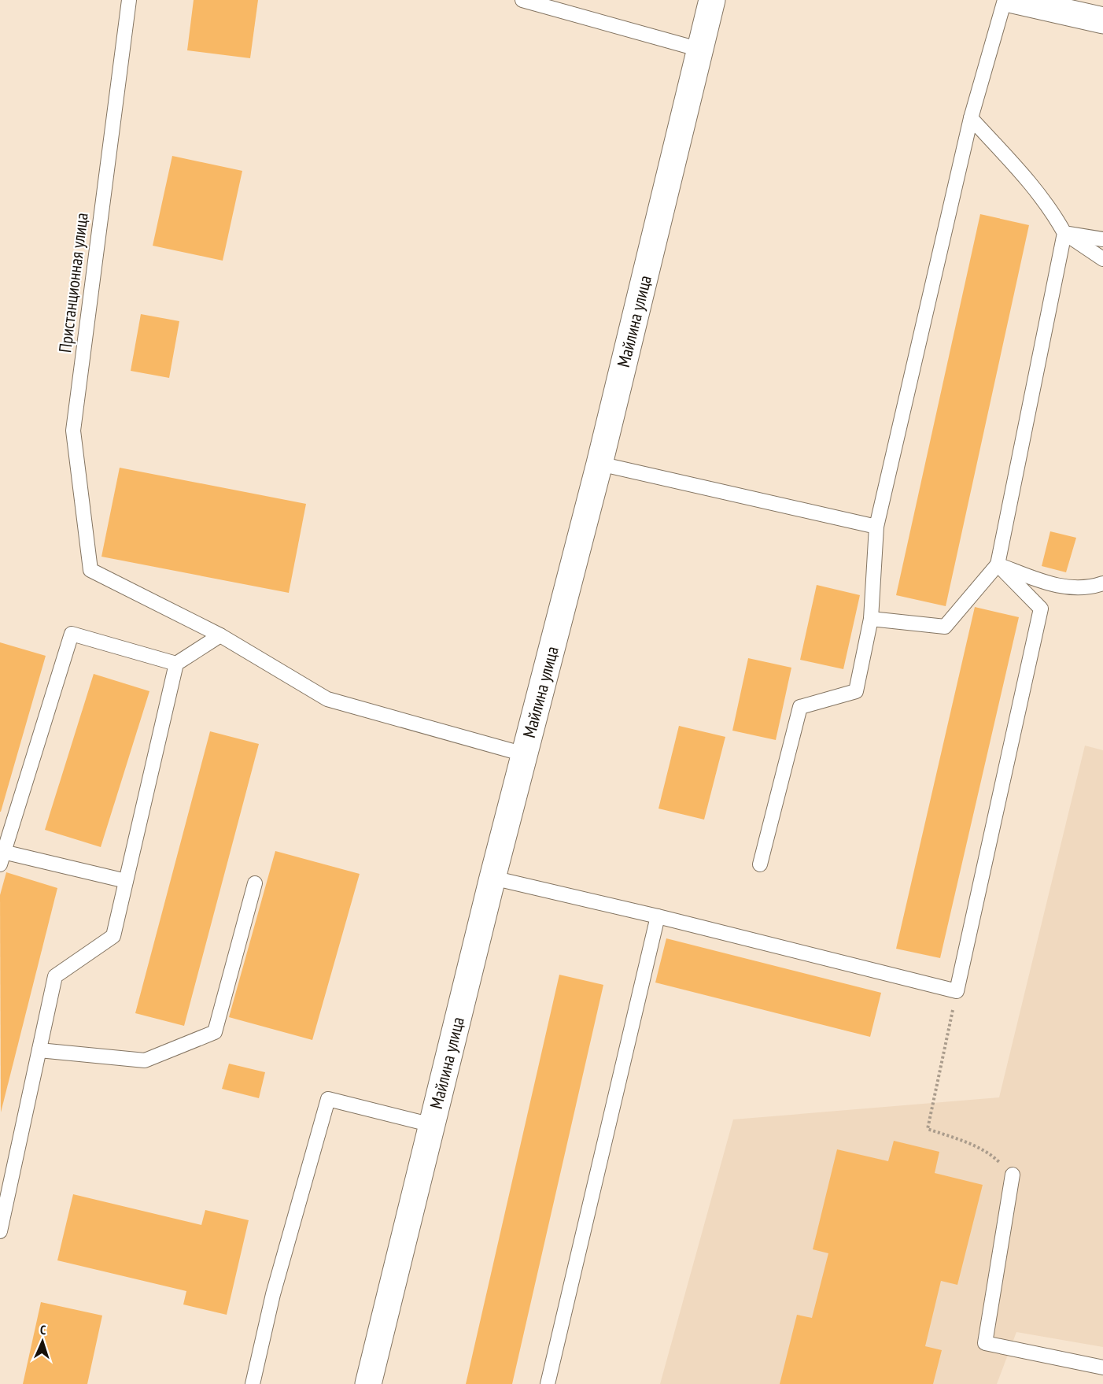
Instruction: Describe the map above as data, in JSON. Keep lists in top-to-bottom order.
{
  "streets": {
    "main road": ["Майлина улица"],
    "lane": ["Пристанционная улица"]
  },
  "north": "top"
}
